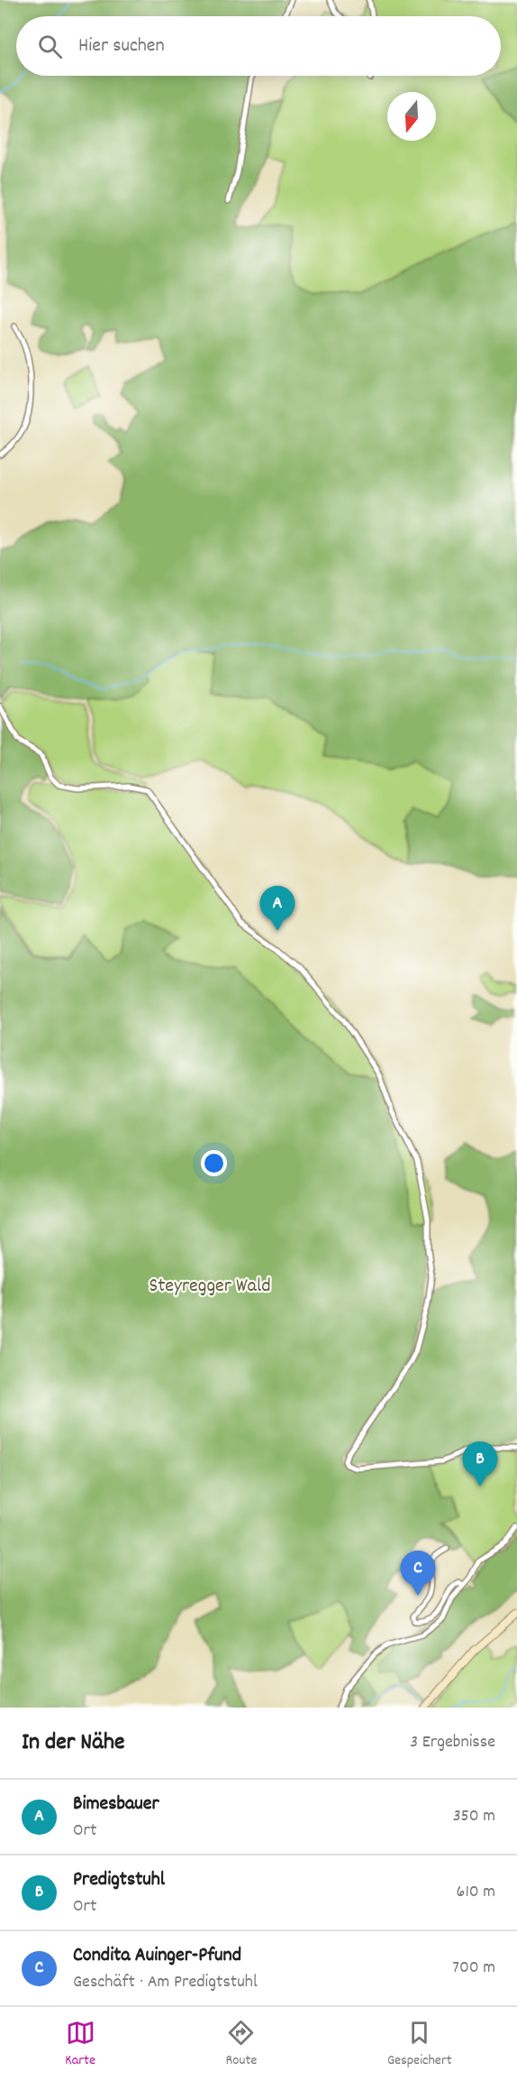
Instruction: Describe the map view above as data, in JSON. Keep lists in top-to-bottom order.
{
  "parks": ["Steyregger Wald"],
  "north": "bottom",
  "page": {
    "search": "Hier suchen",
    "pins": ["A", "B", "C"],
    "heading": ["In der Nähe", "3 Ergebnisse"],
    "list": [
      {
        "mark": "A",
        "name": "Bimesbauer",
        "note": "Ort",
        "value": "350 m"
      },
      {
        "mark": "B",
        "name": "Predigtstuhl",
        "note": "Ort",
        "value": "610 m"
      },
      {
        "mark": "C",
        "name": "Condita Auinger-Pfund",
        "note": "Geschäft · Am Predigtstuhl",
        "value": "700 m"
      }
    ],
    "nav": ["Karte", "Route", "Gespeichert"]
  }
}
